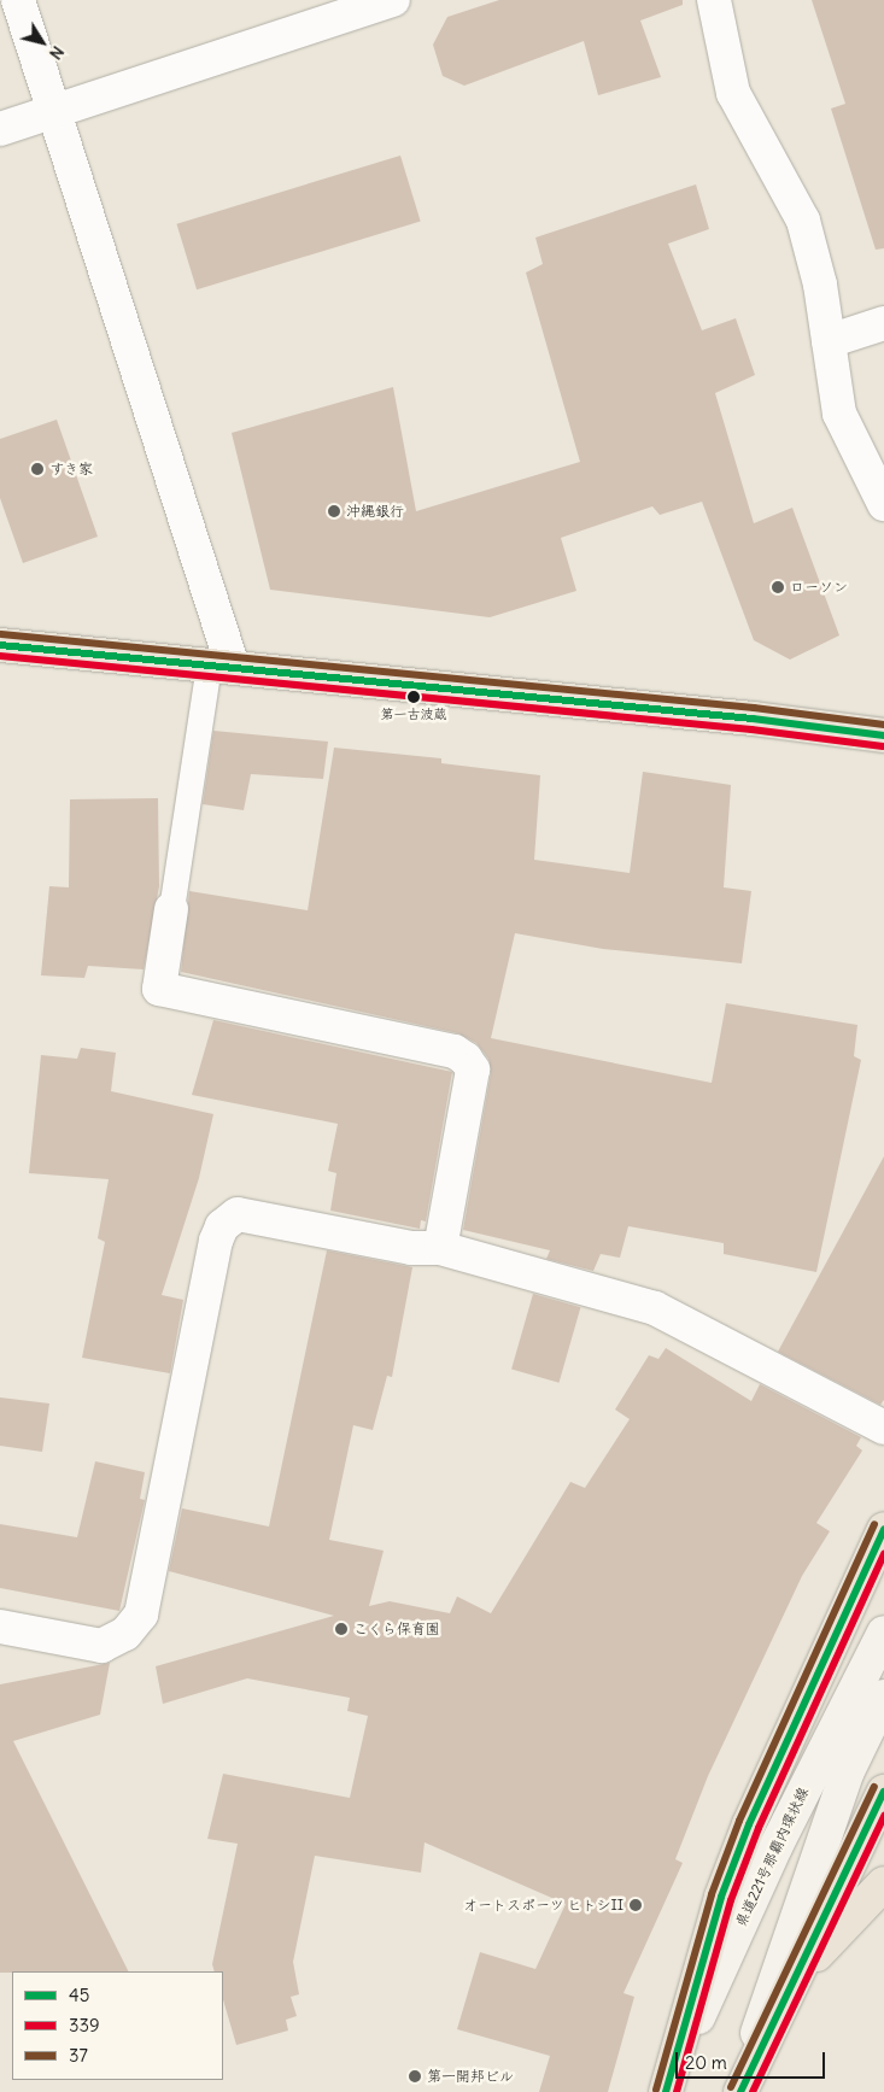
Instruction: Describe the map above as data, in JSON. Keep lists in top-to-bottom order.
{
  "streets": {
    "main road": ["県道221号那覇内環状線"]
  },
  "places": [
    "すき家",
    "沖縄銀行",
    "ローソン",
    "第一古波蔵",
    "こくら保育園",
    "オートスポーツ ヒトシII",
    "第一開邦ビル"
  ],
  "lines": ["transit line 37", "transit line 45", "transit line 339"],
  "legend": ["45", "339", "37"],
  "scale_bar": "20 m",
  "north": "bottom right"
}
